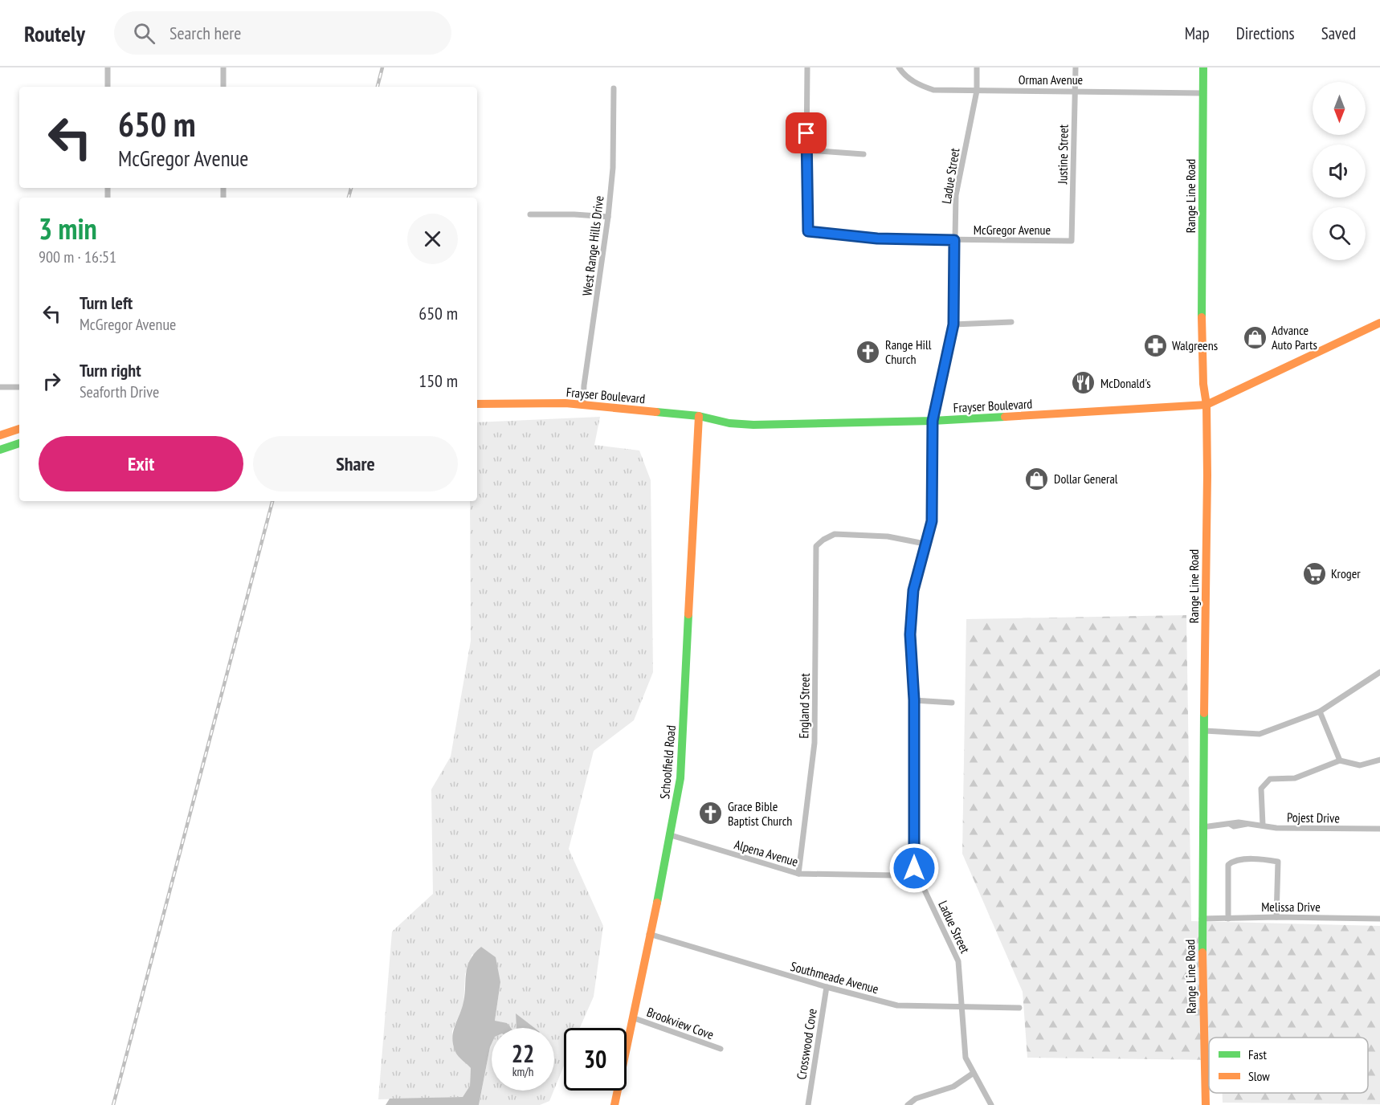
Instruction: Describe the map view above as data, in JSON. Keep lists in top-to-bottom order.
{
  "streets": {
    "main road": ["Range Line Road", "Frayser Boulevard", "Schoolfield Road"],
    "street": [
      "Orman Avenue",
      "Justine Street",
      "Ladue Street",
      "McGregor Avenue",
      "West Range Hills Drive",
      "England Street",
      "Pojest Drive",
      "Alpena Avenue",
      "Melissa Drive",
      "Southmeade Avenue",
      "Brookview Cove",
      "Crosswood Cove"
    ]
  },
  "crossings": [
    ["Orman Avenue", "Justine Street"],
    ["Orman Avenue", "Ladue Street"],
    ["Orman Avenue", "Range Line Road"],
    ["Justine Street", "McGregor Avenue"],
    ["Ladue Street", "McGregor Avenue"],
    ["Ladue Street", "Frayser Boulevard"],
    ["Ladue Street", "England Street"],
    ["Ladue Street", "Alpena Avenue"],
    ["Ladue Street", "Southmeade Avenue"],
    ["Range Line Road", "Frayser Boulevard"],
    ["Range Line Road", "Pojest Drive"],
    ["Range Line Road", "Melissa Drive"],
    ["West Range Hills Drive", "Frayser Boulevard"],
    ["Frayser Boulevard", "Schoolfield Road"],
    ["England Street", "Alpena Avenue"],
    ["Schoolfield Road", "Alpena Avenue"],
    ["Schoolfield Road", "Southmeade Avenue"],
    ["Schoolfield Road", "Brookview Cove"],
    ["Southmeade Avenue", "Crosswood Cove"]
  ],
  "places": {
    "shop": ["Advance Auto Parts", "Dollar General"],
    "pharmacy": ["Walgreens"],
    "church": ["Range Hill Church", "Grace Bible Baptist Church"],
    "restaurant": ["McDonald's"],
    "supermarket": ["Kroger"]
  },
  "legend": ["Fast", "Slow"],
  "north": "bottom",
  "page": {
    "header": "Routely",
    "search": "Search here",
    "nav": ["Map", "Directions", "Saved"],
    "turn": ["650 m", "McGregor Avenue"],
    "heading": ["3 min", "900 m · 16:51"],
    "list": [
      {
        "name": "Turn left",
        "note": "McGregor Avenue",
        "value": "650 m"
      },
      {
        "name": "Turn right",
        "note": "Seaforth Drive",
        "value": "150 m"
      }
    ],
    "buttons": ["Exit", "Share"],
    "speed": "22 km/h",
    "limit": "30"
  }
}
